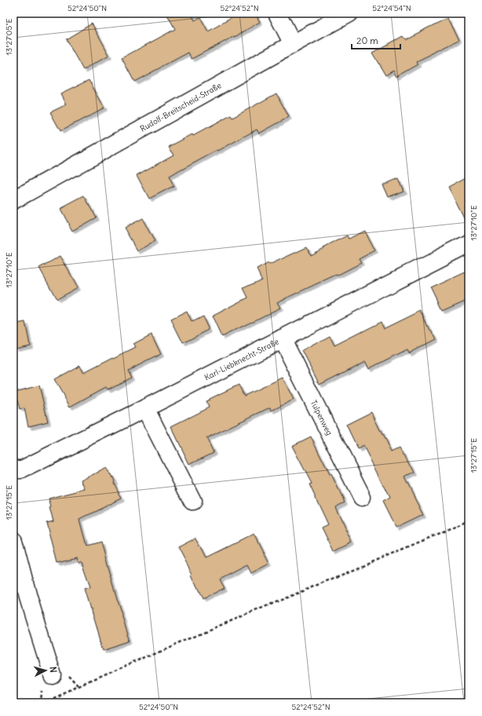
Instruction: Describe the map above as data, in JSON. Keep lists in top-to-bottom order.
{
  "streets": {
    "street": ["Rudolf-Breitscheid-Straße", "Karl-Liebknecht-Straße", "Tulpenweg"]
  },
  "crossings": [
    ["Karl-Liebknecht-Straße", "Tulpenweg"]
  ],
  "scale_bar": "20 m",
  "north": "right",
  "coordinates": [
    "52°24'50\"N",
    "52°24'52\"N",
    "52°24'54\"N",
    "13°27'05\"E",
    "13°27'10\"E",
    "13°27'15\"E"
  ]
}
